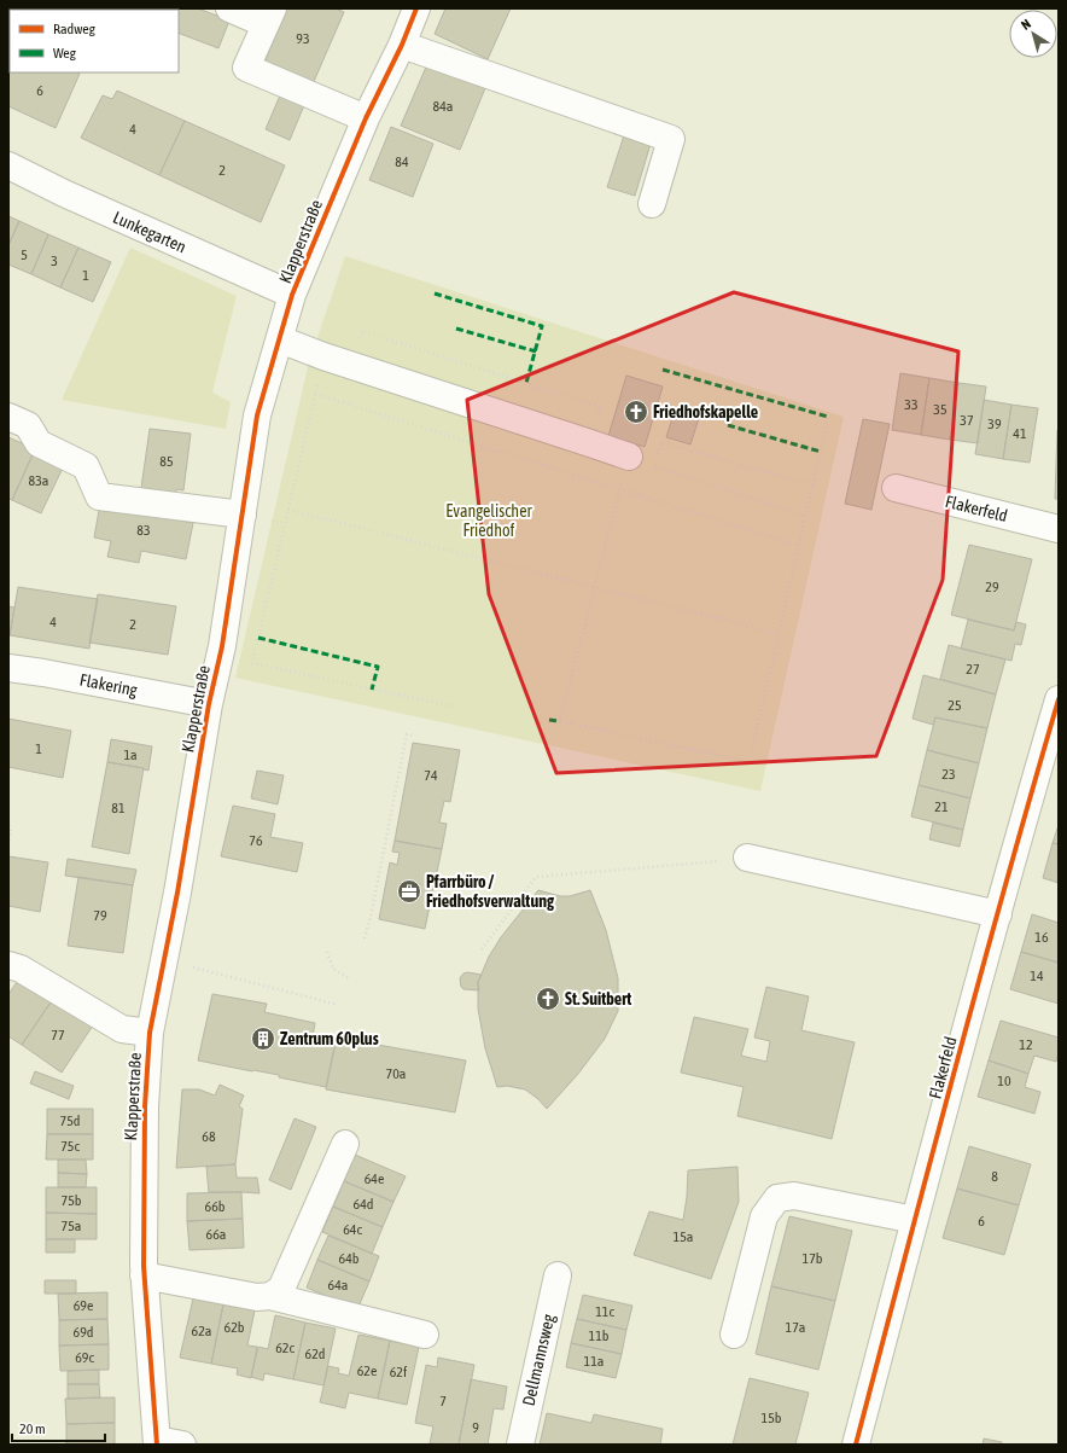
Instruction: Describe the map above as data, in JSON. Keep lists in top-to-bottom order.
{
  "streets": {
    "street": [
      "Lunkegarten",
      "Klapperstraße",
      "Flakerfeld",
      "Flakering",
      "Dellmannsweg"
    ]
  },
  "crossings": [
    ["Lunkegarten", "Klapperstraße"],
    ["Klapperstraße", "Flakering"]
  ],
  "parks": ["Evangelischer Friedhof"],
  "places": {
    "church": ["Friedhofskapelle", "St. Suitbert"],
    "office": ["Pfarrbüro / Friedhofsverwaltung"],
    "building": ["Zentrum 60plus"]
  },
  "house_numbers": [
    "93",
    "6",
    "84a",
    "4",
    "84",
    "2",
    "5",
    "3",
    "1",
    "33",
    "35",
    "37",
    "39",
    "41",
    "85",
    "83a",
    "83",
    "29",
    "4",
    "2",
    "27",
    "25",
    "1",
    "1a",
    "23",
    "74",
    "21",
    "81",
    "76",
    "79",
    "16",
    "14",
    "77",
    "12",
    "70a",
    "10",
    "75d",
    "68",
    "75c",
    "8",
    "64e",
    "75b",
    "64d",
    "66b",
    "6",
    "75a",
    "64c",
    "66a",
    "15a",
    "64b",
    "17b",
    "64a",
    "69e",
    "11c",
    "62b",
    "17a",
    "62a",
    "69d",
    "11b",
    "62c",
    "62d",
    "69c",
    "11a",
    "62e",
    "62f",
    "7",
    "15b",
    "9"
  ],
  "legend": ["Radweg", "Weg"],
  "scale_bar": "20 m",
  "north": "top left"
}
